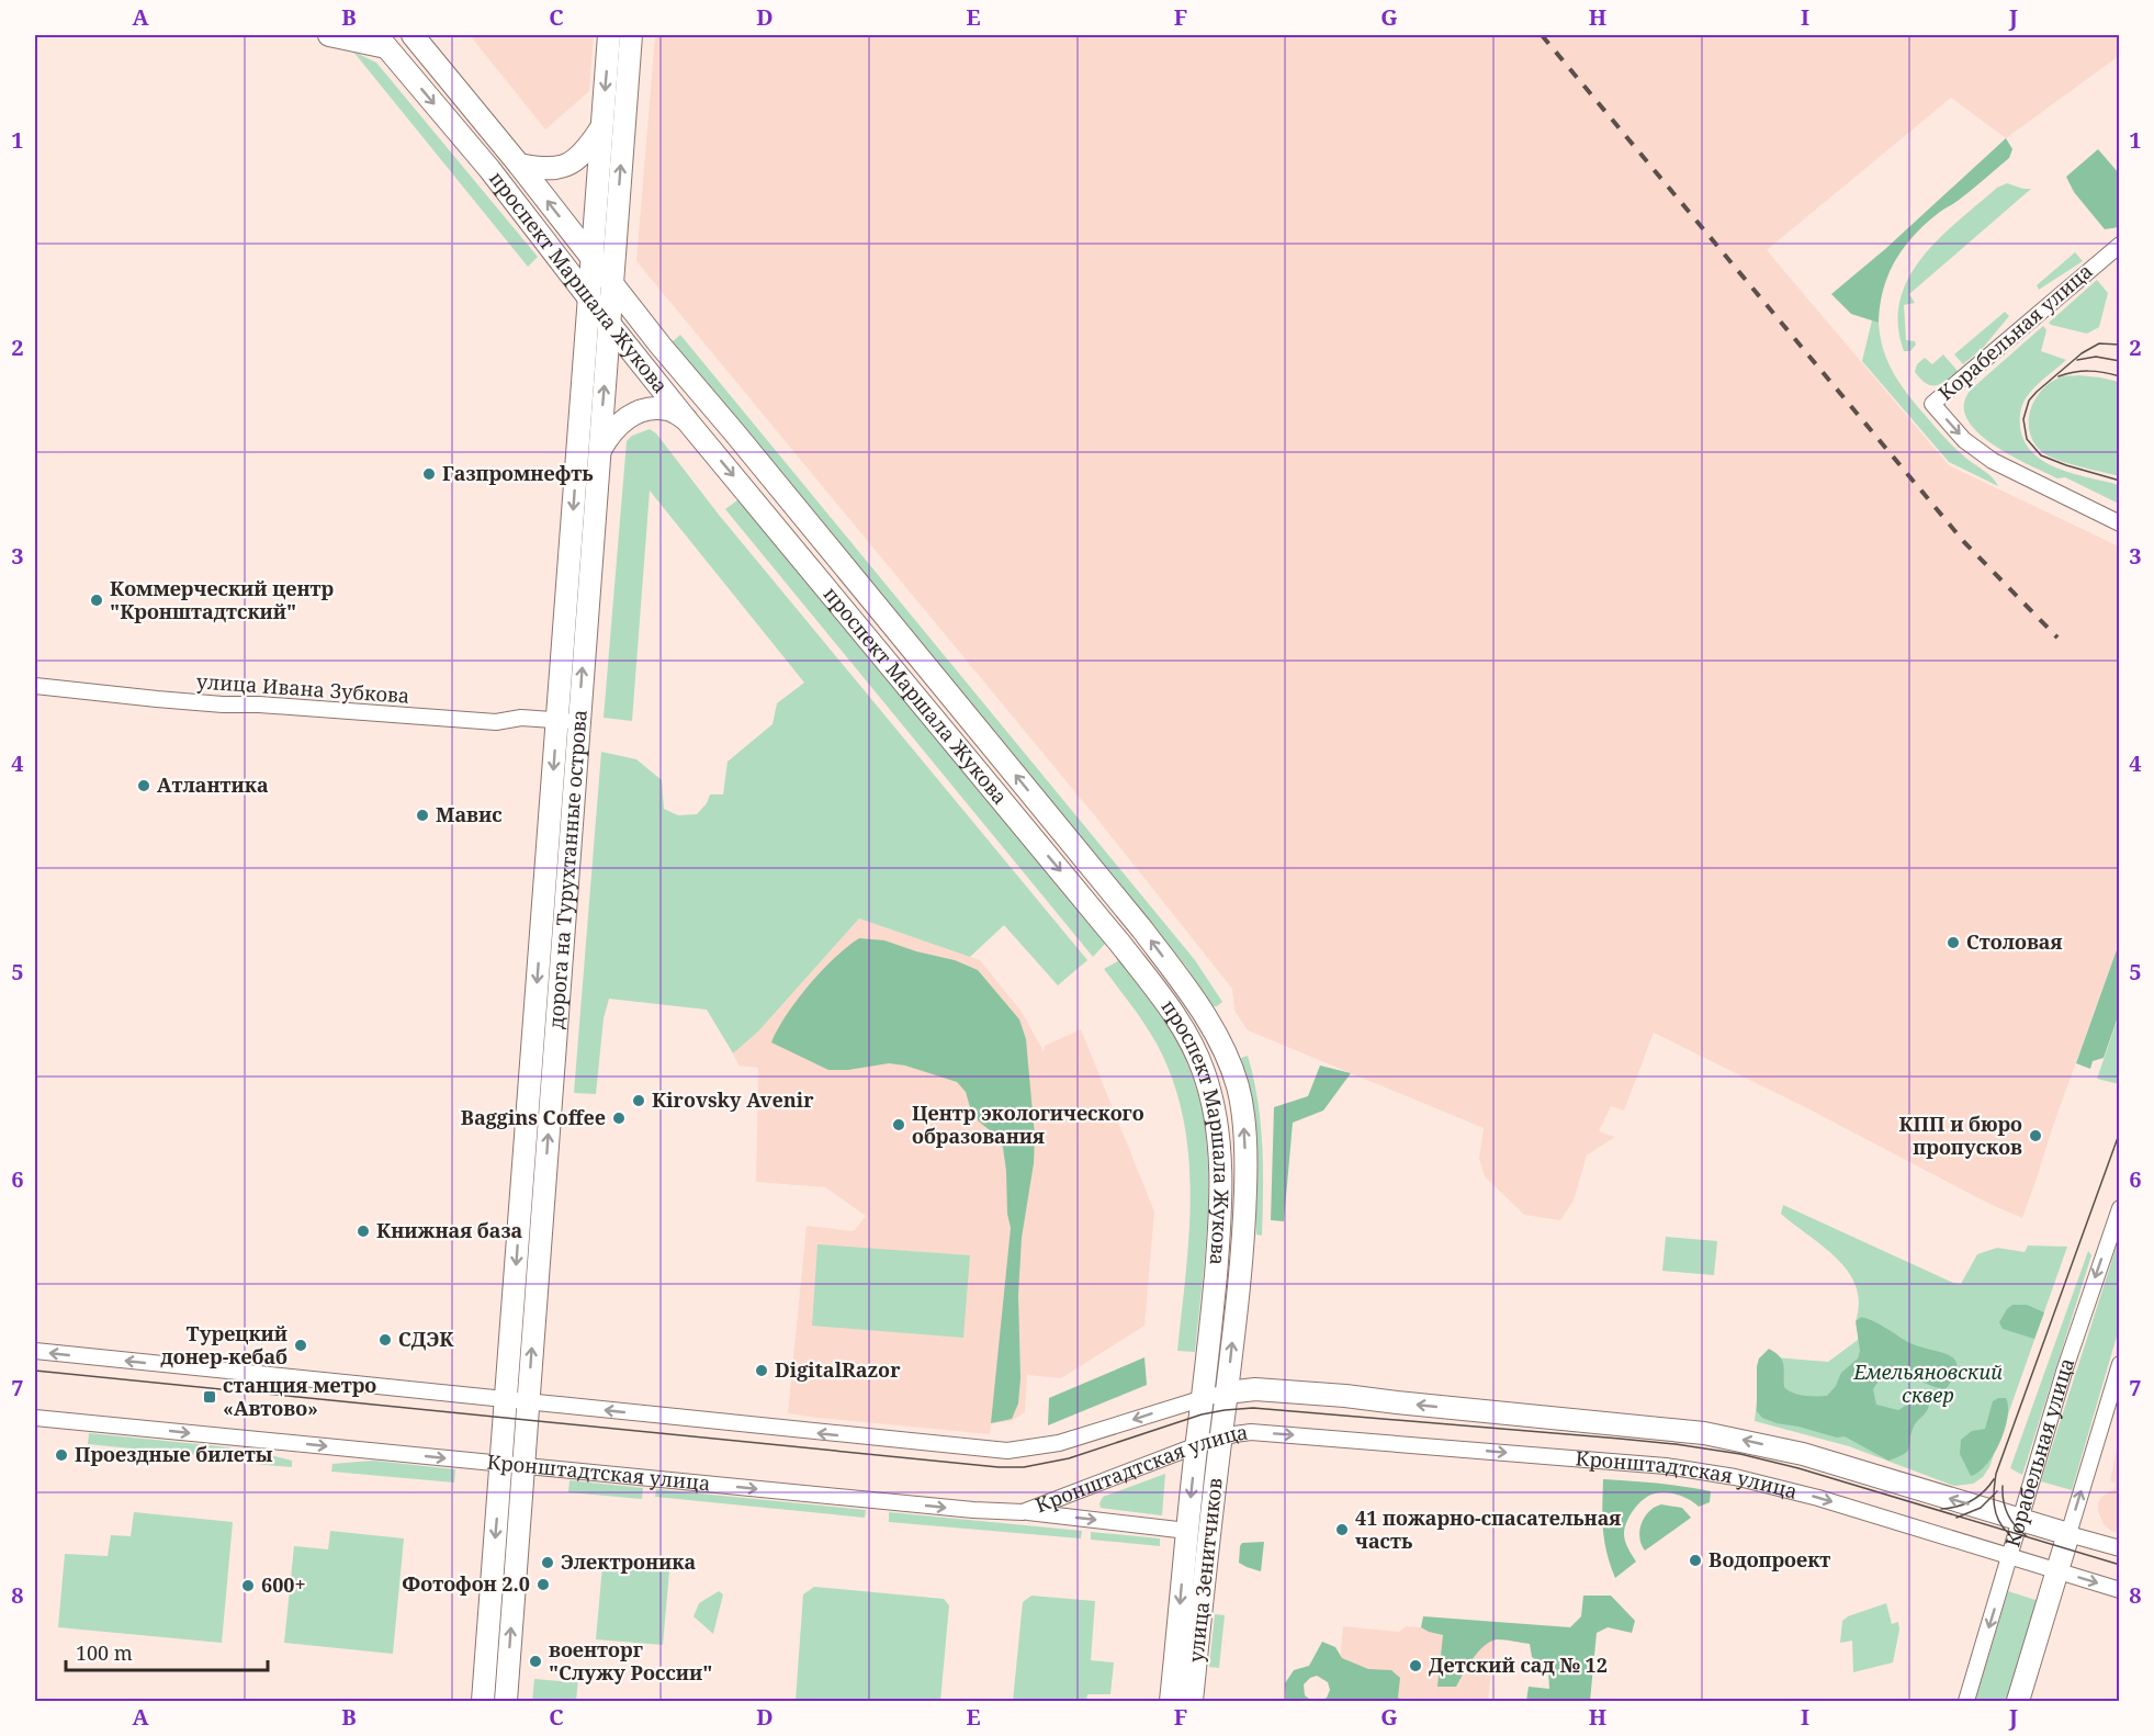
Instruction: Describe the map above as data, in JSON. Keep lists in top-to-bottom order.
{
  "streets": {
    "street": [
      "проспект Маршала Жукова",
      "Корабельная улица",
      "улица Ивана Зубкова",
      "дорога на Турухтанные острова",
      "Кронштадтская улица",
      "улица Зенитчиков"
    ]
  },
  "crossings": [
    ["проспект Маршала Жукова", "дорога на Турухтанные острова"],
    ["проспект Маршала Жукова", "Кронштадтская улица"],
    ["проспект Маршала Жукова", "улица Зенитчиков"],
    ["Корабельная улица", "Кронштадтская улица"],
    ["улица Ивана Зубкова", "дорога на Турухтанные острова"],
    ["дорога на Турухтанные острова", "Кронштадтская улица"],
    ["Кронштадтская улица", "улица Зенитчиков"]
  ],
  "parks": ["Емельяновский сквер"],
  "places": {
    "other": [
      "Газпромнефть",
      "Коммерческий центр \"Кронштадтский\"",
      "Атлантика",
      "Мавис",
      "Столовая",
      "Kirovsky Avenir",
      "Baggins Coffee",
      "Центр экологического образования",
      "КПП и бюро пропусков",
      "Книжная база",
      "СДЭК",
      "Турецкий донер-кебаб",
      "DigitalRazor",
      "Проездные билеты",
      "41 пожарно-спасательная часть",
      "Водопроект",
      "Электроника",
      "Фотофон 2.0",
      "600+",
      "военторг \"Служу России\"",
      "Детский сад № 12"
    ],
    "transit": ["станция метро «Автово»"]
  },
  "scale_bar": "100 m",
  "grid": {
    "columns": [
      "A",
      "B",
      "C",
      "D",
      "E",
      "F",
      "G",
      "H",
      "I",
      "J"
    ],
    "rows": [
      "1",
      "2",
      "3",
      "4",
      "5",
      "6",
      "7",
      "8"
    ]
  }
}
